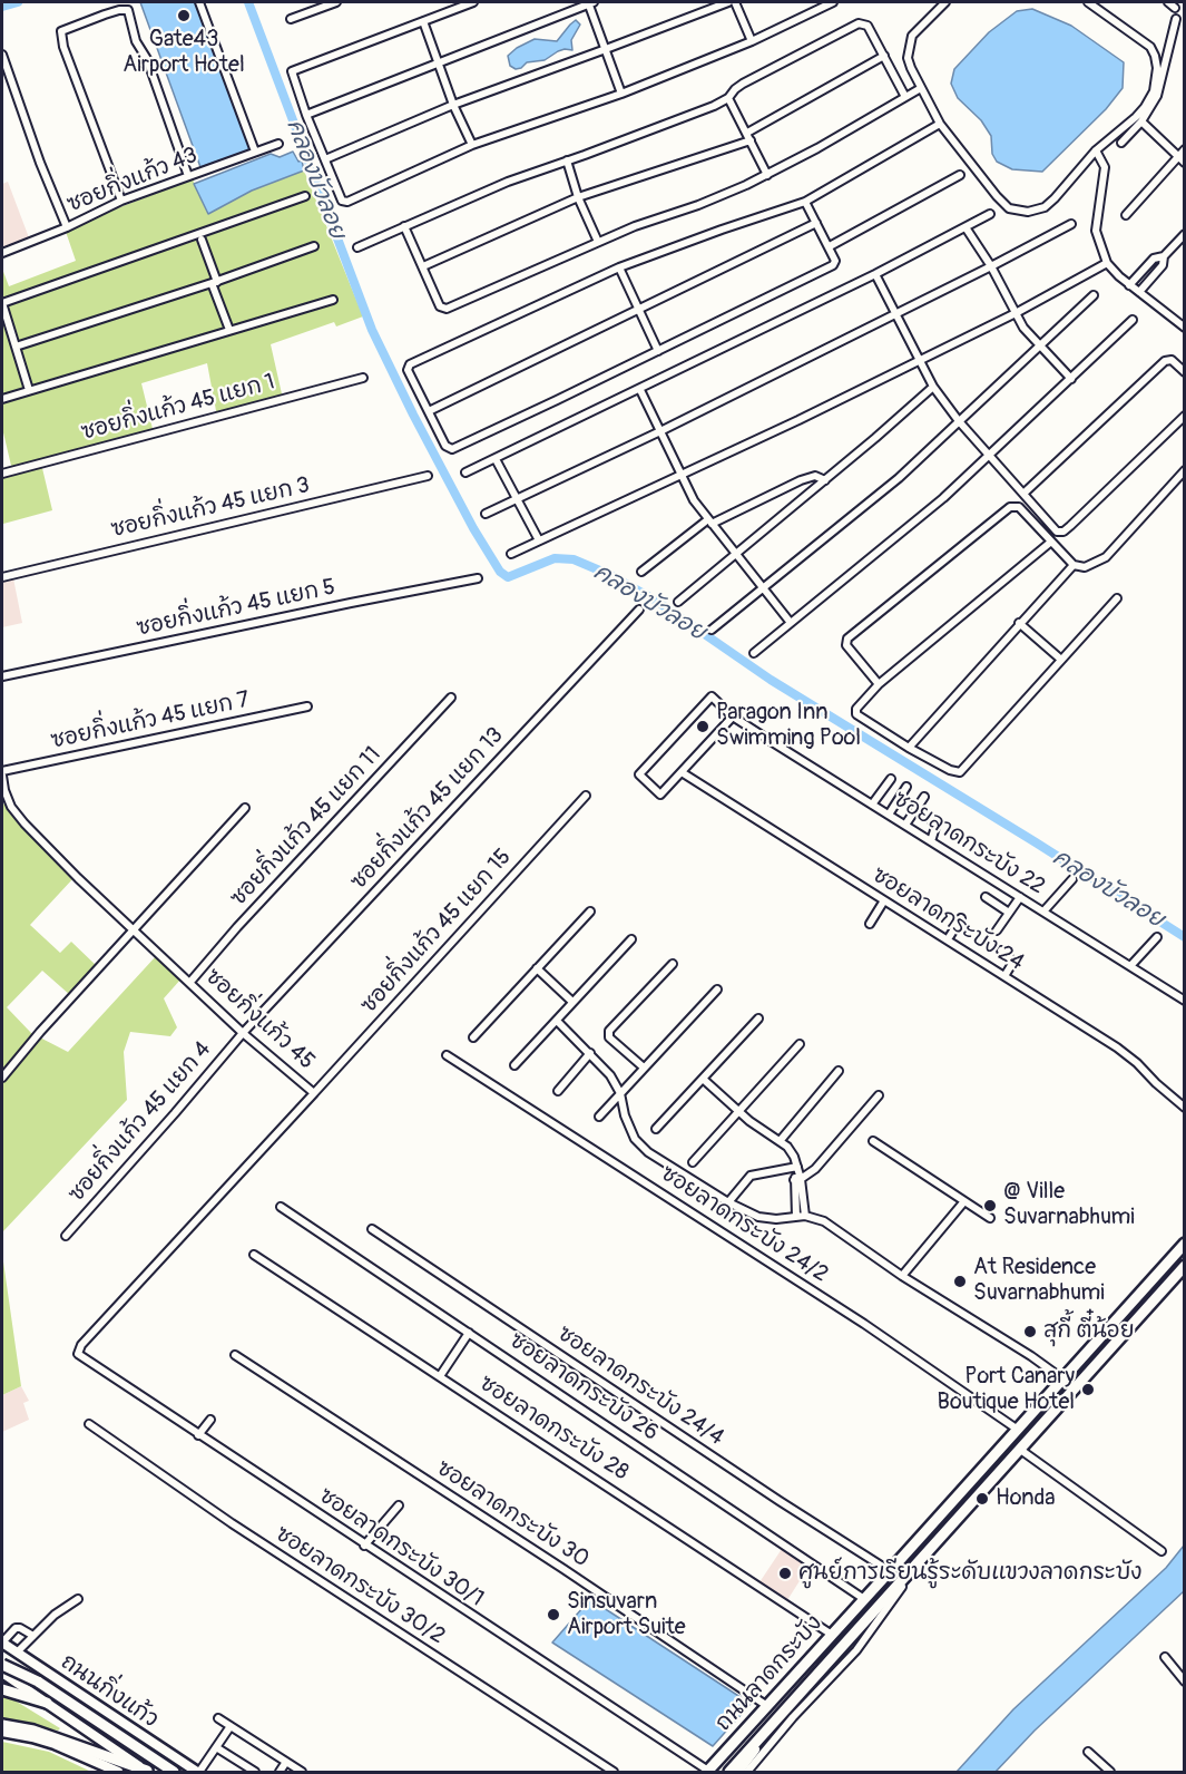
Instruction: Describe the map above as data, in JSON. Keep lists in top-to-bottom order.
{
  "streets": {
    "main road": ["ถนนลาดกระบัง", "ถนนกิ่งแก้ว"],
    "street": [
      "ซอยกิ่งแก้ว 43",
      "ซอยกิ่งแก้ว 45 แยก 1",
      "ซอยกิ่งแก้ว 45 แยก 3",
      "ซอยกิ่งแก้ว 45 แยก 5",
      "ซอยกิ่งแก้ว 45 แยก 7",
      "ซอยกิ่งแก้ว 45 แยก 13",
      "ซอยกิ่งแก้ว 45 แยก 11",
      "ซอยลาดกระบัง 22",
      "ซอยลาดกระบัง 24",
      "ซอยกิ่งแก้ว 45 แยก 15",
      "ซอยกิ่งแก้ว 45",
      "ซอยกิ่งแก้ว 45 แยก 4",
      "ซอยลาดกระบัง 24/2",
      "ซอยลาดกระบัง 24/4",
      "ซอยลาดกระบัง 26",
      "ซอยลาดกระบัง 28",
      "ซอยลาดกระบัง 30",
      "ซอยลาดกระบัง 30/1",
      "ซอยลาดกระบัง 30/2"
    ]
  },
  "crossings": [
    ["ซอยกิ่งแก้ว 45 แยก 7", "ซอยกิ่งแก้ว 45"],
    ["ซอยกิ่งแก้ว 45 แยก 13", "ซอยกิ่งแก้ว 45"],
    ["ซอยกิ่งแก้ว 45 แยก 13", "ซอยกิ่งแก้ว 45 แยก 4"],
    ["ซอยกิ่งแก้ว 45 แยก 11", "ซอยกิ่งแก้ว 45"],
    ["ซอยลาดกระบัง 22", "ซอยลาดกระบัง 24"],
    ["ซอยกิ่งแก้ว 45 แยก 15", "ซอยกิ่งแก้ว 45"],
    ["ซอยกิ่งแก้ว 45", "ซอยกิ่งแก้ว 45 แยก 4"],
    ["ซอยกิ่งแก้ว 45", "ซอยลาดกระบัง 30/1"],
    ["ซอยลาดกระบัง 24/2", "ถนนลาดกระบัง"],
    ["ซอยลาดกระบัง 24/4", "ถนนลาดกระบัง"],
    ["ซอยลาดกระบัง 26", "ถนนลาดกระบัง"],
    ["ซอยลาดกระบัง 28", "ถนนลาดกระบัง"],
    ["ซอยลาดกระบัง 30", "ถนนลาดกระบัง"],
    ["ซอยลาดกระบัง 30/1", "ถนนลาดกระบัง"]
  ],
  "water": ["คลองบัวลอย"],
  "places": [
    "Gate43 Airport Hotel",
    "Paragon Inn Swimming Pool",
    "@ Ville Suvarnabhumi",
    "At Residence Suvarnabhumi",
    "สุกี้ ตี๋น้อย",
    "Port Canary Boutique Hotel",
    "Honda",
    "ศูนย์การเรียนรู้ระดับแขวงลาดกระบัง",
    "Sinsuvarn Airport Suite"
  ]
}
